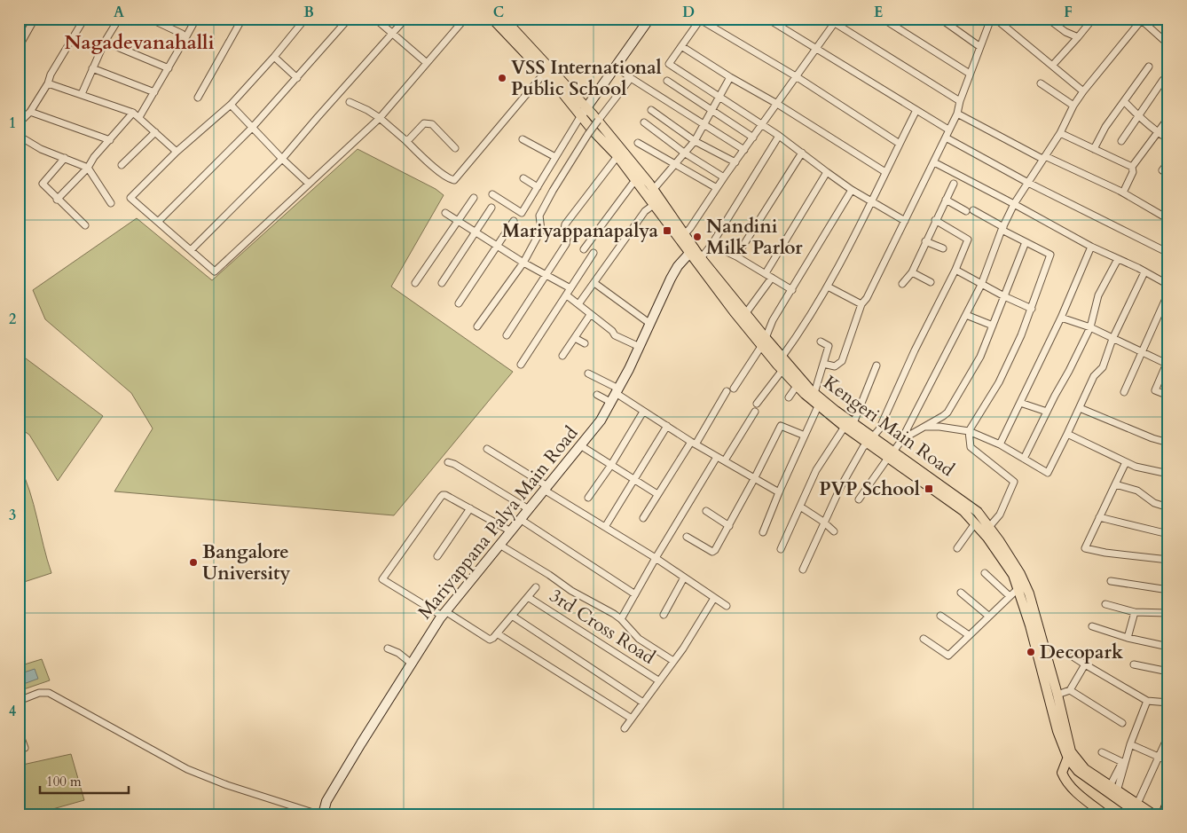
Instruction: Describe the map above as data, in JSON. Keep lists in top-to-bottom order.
{
  "streets": {
    "main road": ["Kengeri Main Road"],
    "street": ["Mariyappana Palya Main Road", "3rd Cross Road"]
  },
  "crossings": [
    ["Kengeri Main Road", "Mariyappana Palya Main Road"]
  ],
  "districts": ["Nagadevanahalli"],
  "places": {
    "other": [
      "VSS International Public School",
      "Nandini Milk Parlor",
      "Bangalore University",
      "Decopark"
    ],
    "transit": ["Mariyappanapalya", "PVP School"]
  },
  "scale_bar": "100 m",
  "grid": {
    "columns": [
      "A",
      "B",
      "C",
      "D",
      "E",
      "F"
    ],
    "rows": [
      "1",
      "2",
      "3",
      "4"
    ]
  }
}
